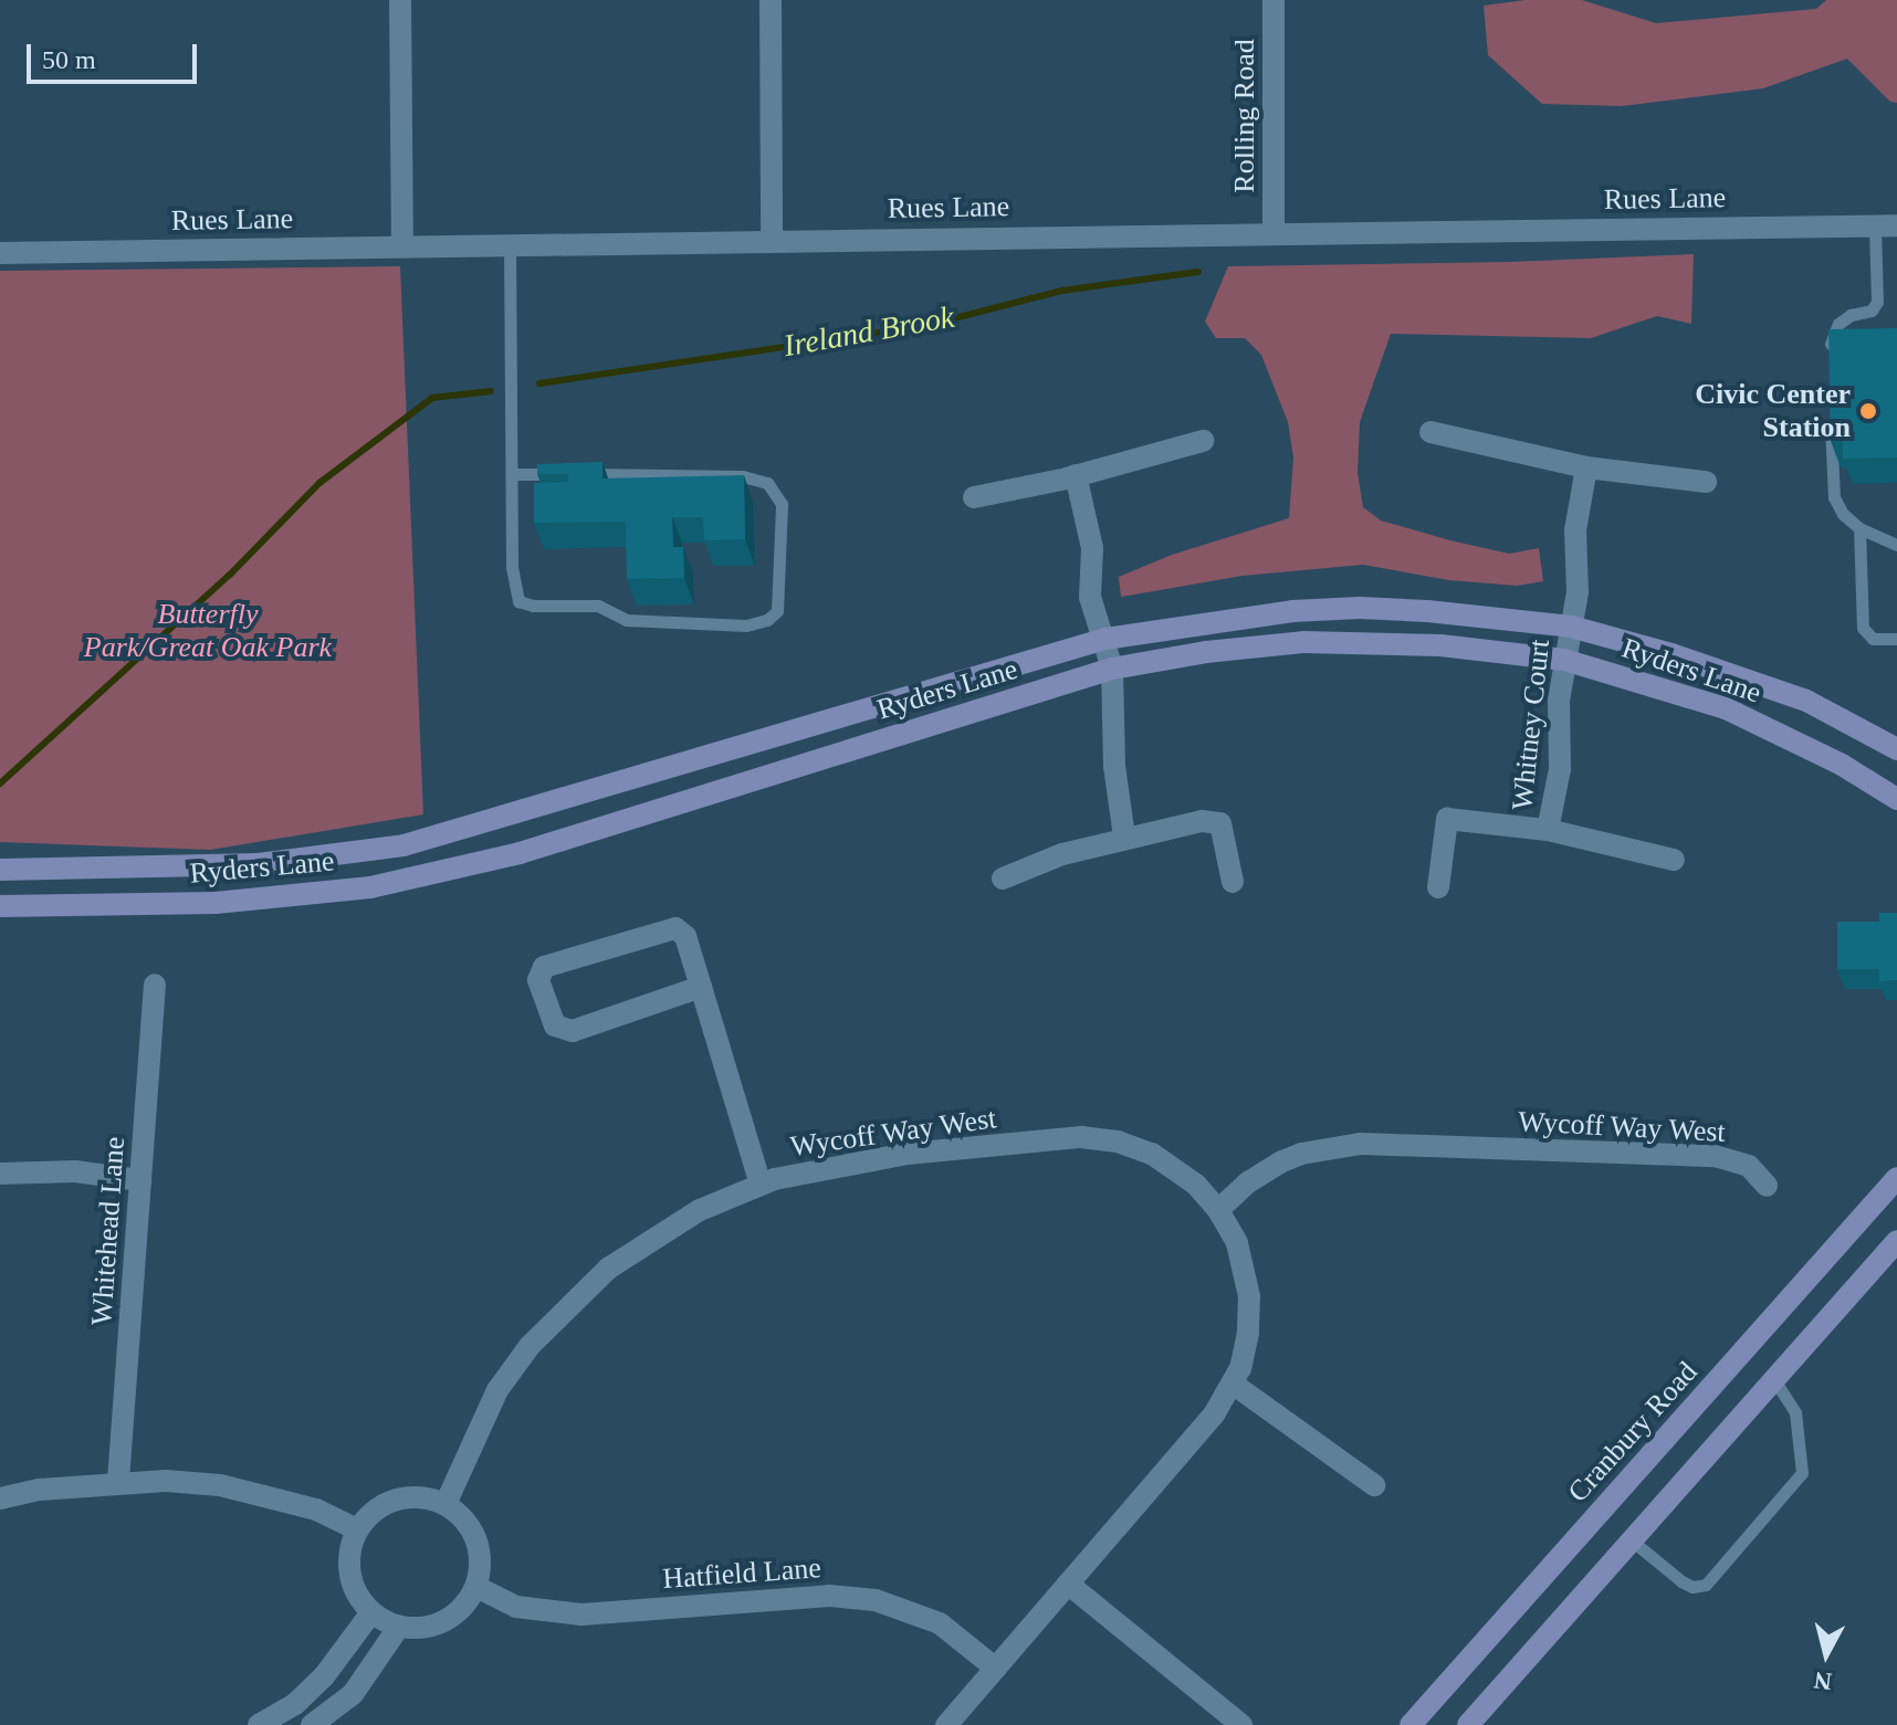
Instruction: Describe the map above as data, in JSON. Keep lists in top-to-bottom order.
{
  "streets": {
    "main road": ["Ryders Lane", "Cranbury Road"],
    "street": [
      "Rolling Road",
      "Rues Lane",
      "Whitney Court",
      "Wycoff Way West",
      "Whitehead Lane",
      "Hatfield Lane"
    ]
  },
  "crossings": [
    ["Rolling Road", "Rues Lane"],
    ["Ryders Lane", "Whitney Court"],
    ["Wycoff Way West", "Hatfield Lane"]
  ],
  "water": ["Ireland Brook"],
  "parks": ["Butterfly Park/Great Oak Park"],
  "places": ["Civic Center Station"],
  "scale_bar": "50 m",
  "north": "bottom"
}
